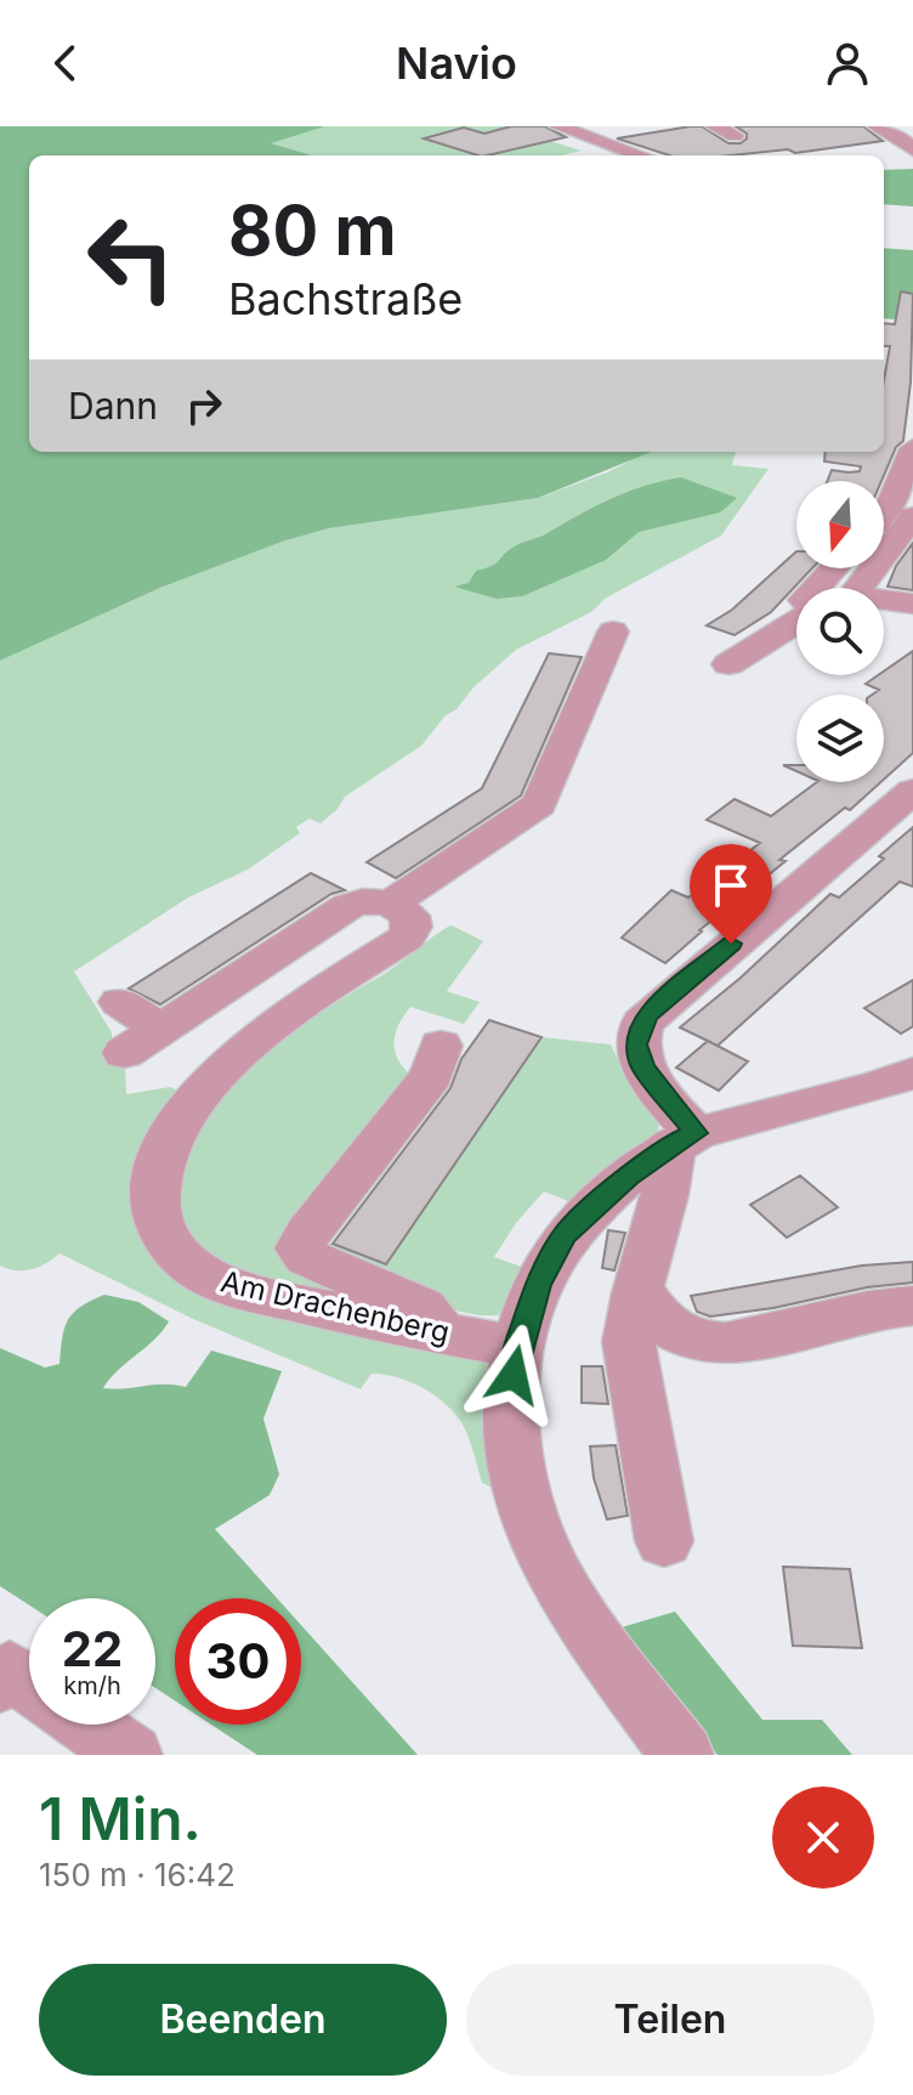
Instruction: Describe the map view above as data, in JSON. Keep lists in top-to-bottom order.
{
  "streets": {
    "street": ["Am Drachenberg"]
  },
  "north": "bottom",
  "page": {
    "header": "Navio",
    "turn": ["80 m", "Bachstraße"],
    "then": "Dann",
    "speed": "22 km/h",
    "limit": "30",
    "heading": ["1 Min.", "150 m · 16:42"],
    "buttons": ["Beenden", "Teilen"]
  }
}
